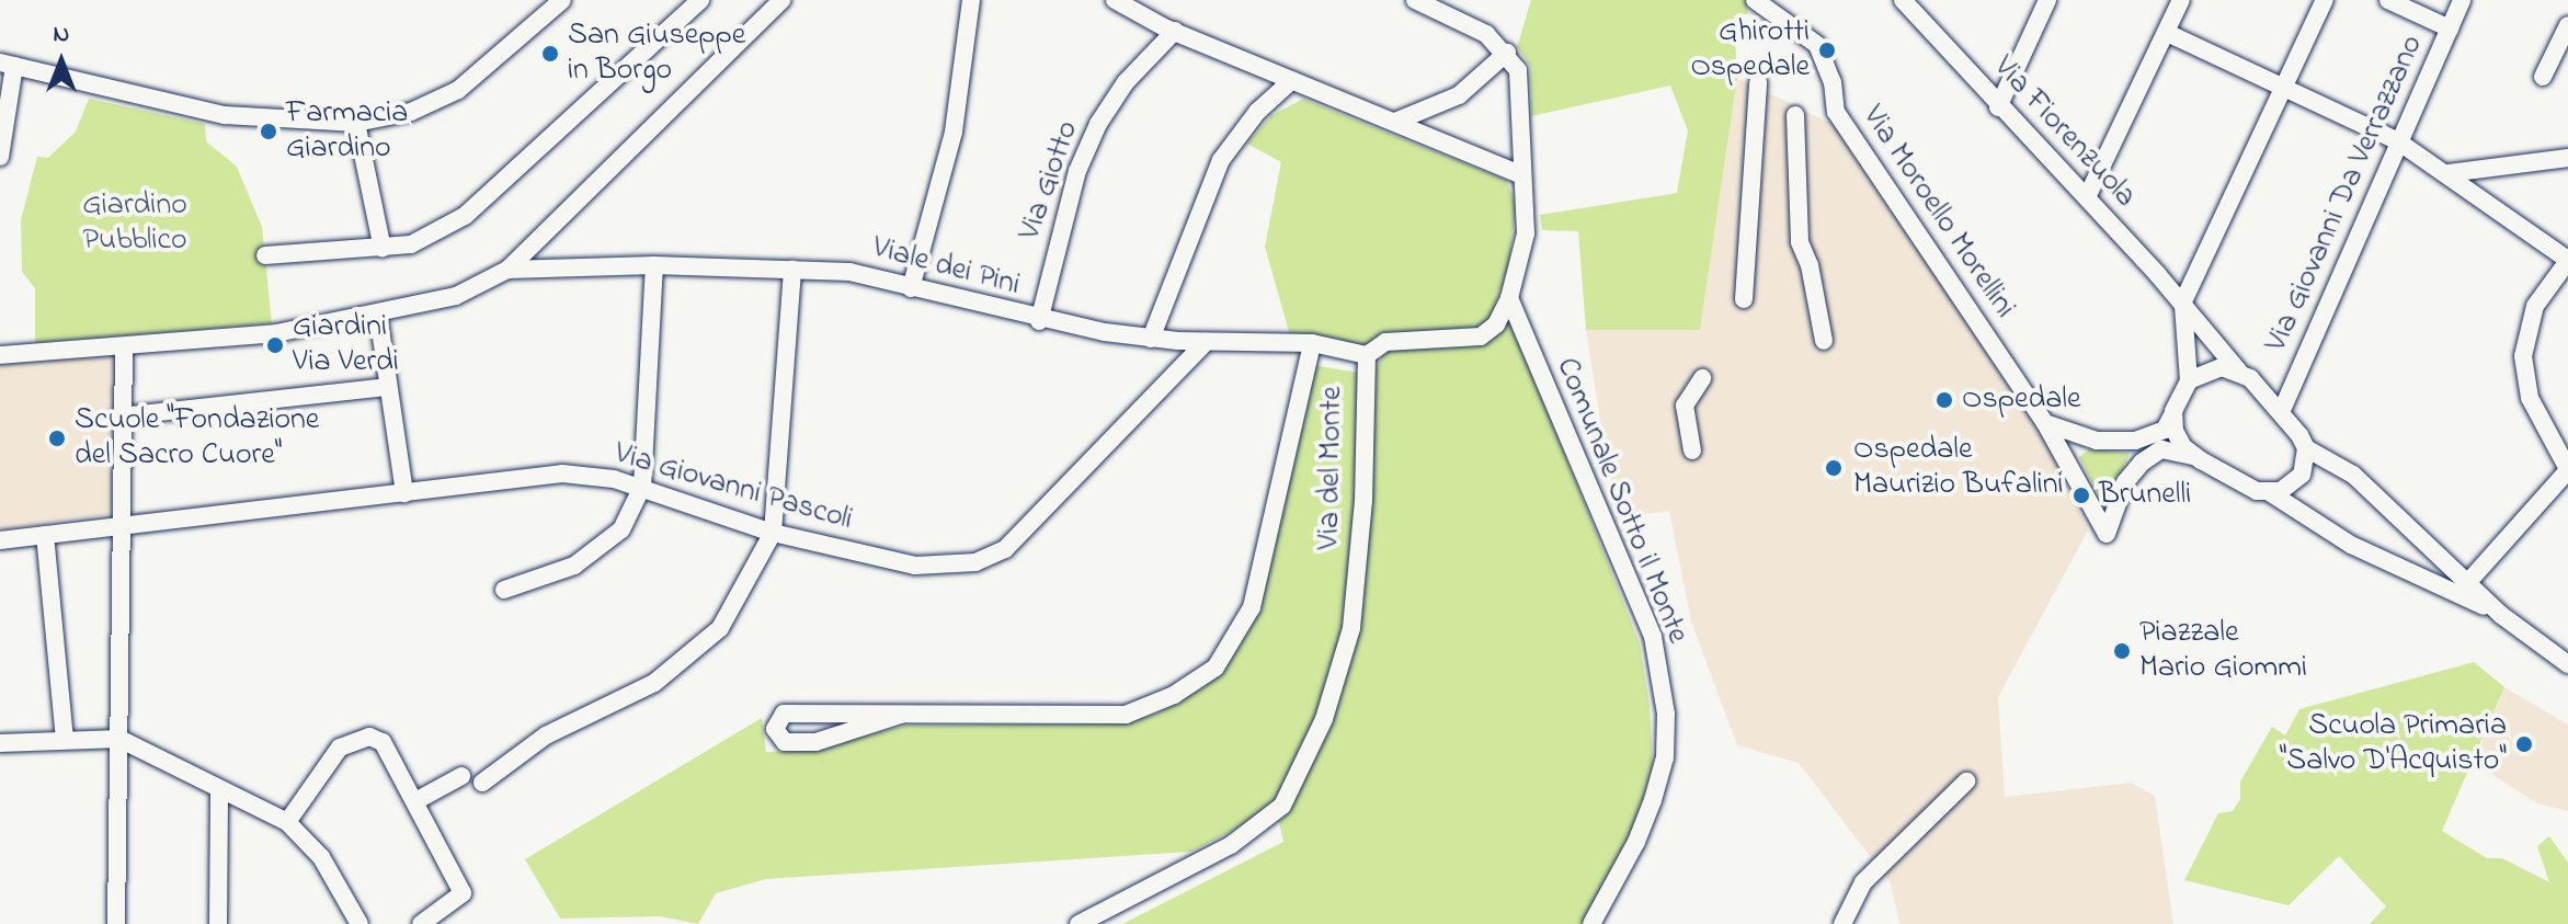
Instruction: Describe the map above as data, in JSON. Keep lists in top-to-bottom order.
{
  "streets": {
    "street": [
      "Via Fiorenzuola",
      "Via Giotto",
      "Via Giovanni Da Verrazzano",
      "Via Moroello Morellini",
      "Viale dei Pini",
      "Via del Monte",
      "Via Giovanni Pascoli",
      "Comunale Sotto il Monte"
    ]
  },
  "crossings": [
    ["Via Fiorenzuola", "Via Giovanni Da Verrazzano"],
    ["Via Giotto", "Viale dei Pini"],
    ["Viale dei Pini", "Via del Monte"],
    ["Viale dei Pini", "Via Giovanni Pascoli"],
    ["Via del Monte", "Comunale Sotto il Monte"]
  ],
  "parks": ["Giardino Pubblico"],
  "places": [
    "Ghirotti Ospedale",
    "San Giuseppe in Borgo",
    "Farmacia Giardino",
    "Giardini Via Verdi",
    "Ospedale",
    "Scuole \"Fondazione del Sacro Cuore\"",
    "Ospedale Maurizio Bufalini",
    "Brunelli",
    "Piazzale Mario Giommi",
    "Scuola Primaria \"Salvo D'Acquisto\""
  ],
  "north": "top"
}
